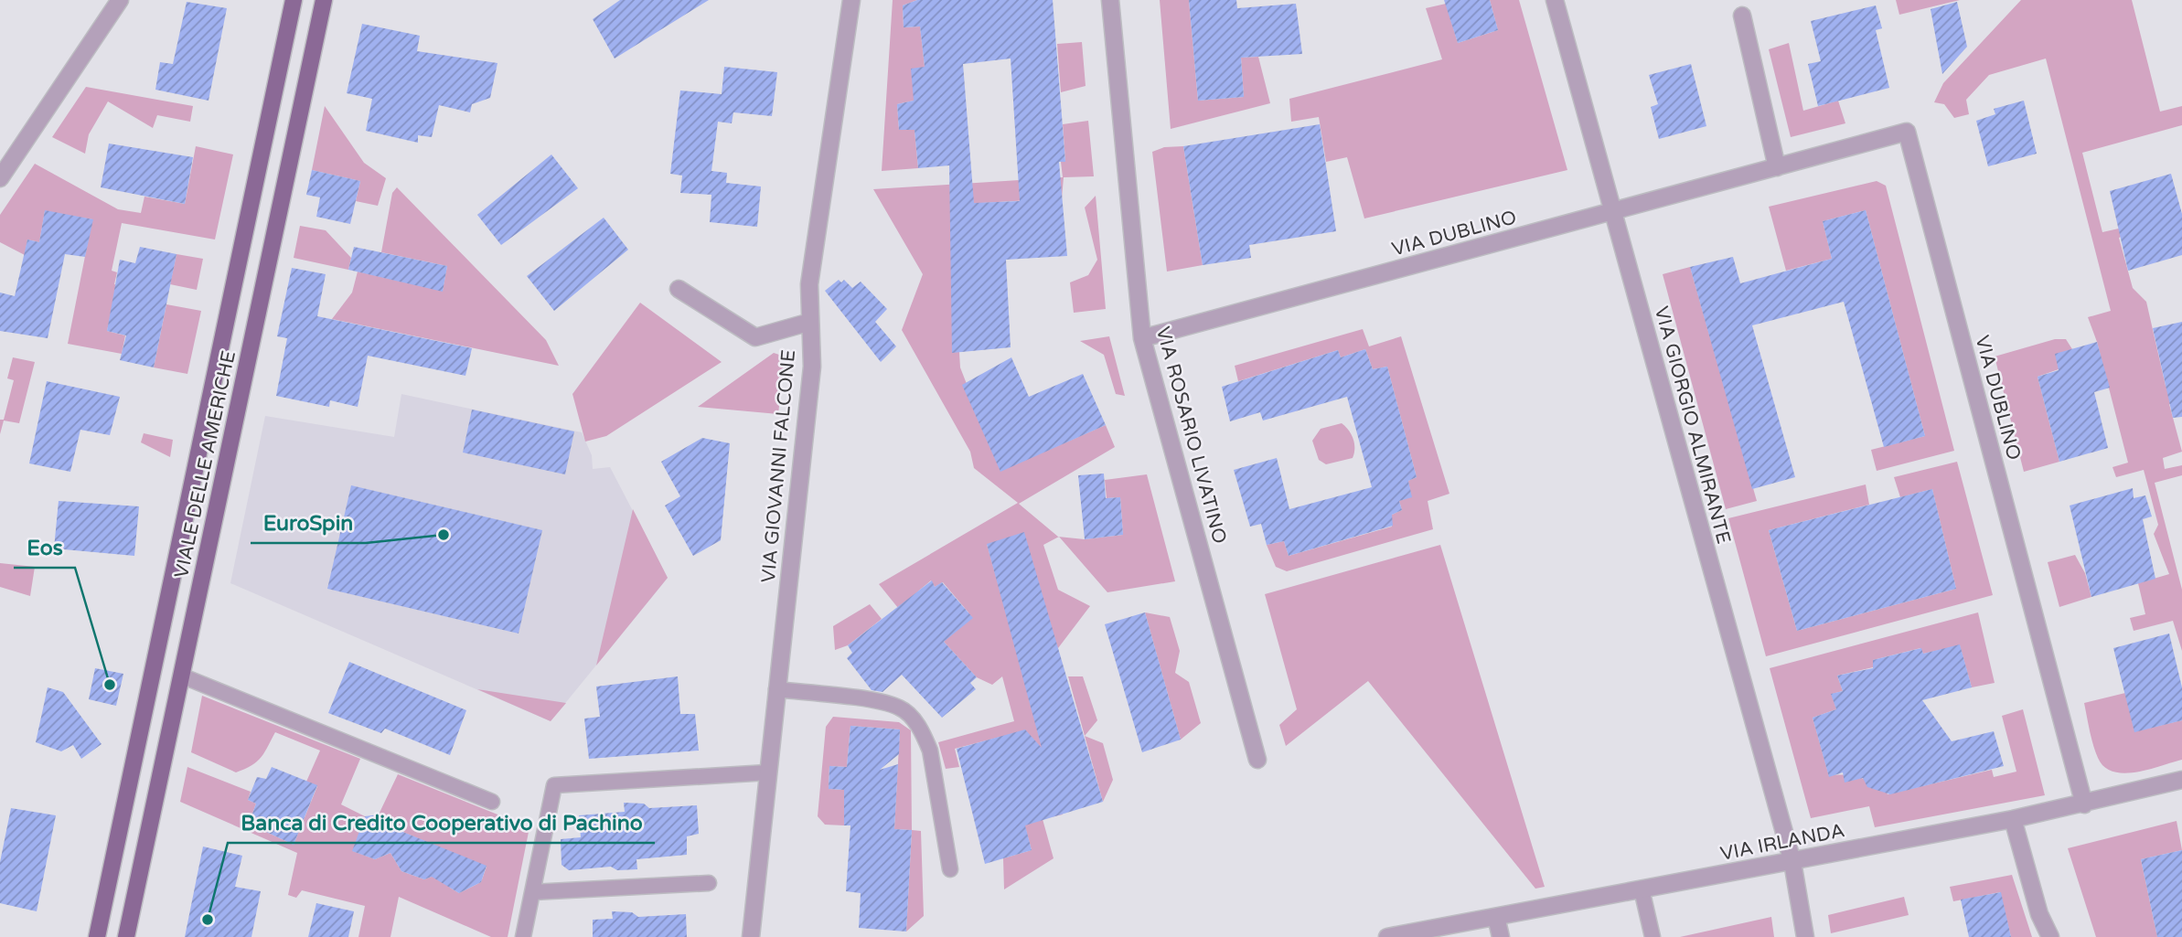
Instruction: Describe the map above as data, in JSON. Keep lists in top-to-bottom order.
{
  "streets": {
    "main road": ["VIALE DELLE AMERICHE"],
    "street": [
      "VIA DUBLINO",
      "VIA GIORGIO ALMIRANTE",
      "VIA ROSARIO LIVATINO",
      "VIA GIOVANNI FALCONE",
      "VIA IRLANDA"
    ]
  },
  "crossings": [
    ["VIA DUBLINO", "VIA GIORGIO ALMIRANTE"],
    ["VIA DUBLINO", "VIA ROSARIO LIVATINO"],
    ["VIA DUBLINO", "VIA IRLANDA"],
    ["VIA GIORGIO ALMIRANTE", "VIA IRLANDA"]
  ],
  "places": ["EuroSpin", "Eos", "Banca di Credito Cooperativo di Pachino"]
}
